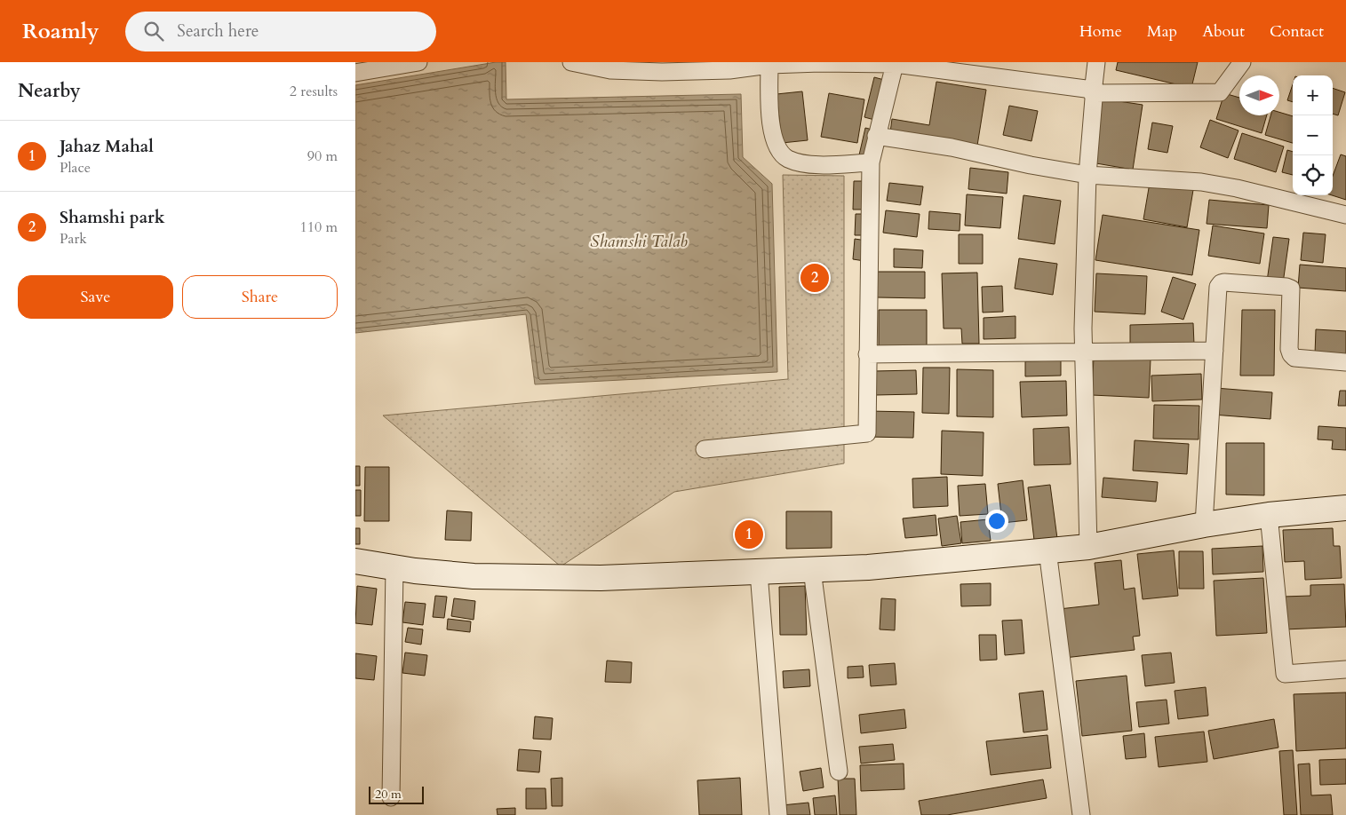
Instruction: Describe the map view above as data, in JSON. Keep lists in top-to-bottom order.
{
  "water": ["Shamshi Talab"],
  "scale_bar": "20 m",
  "north": "right",
  "page": {
    "header": "Roamly",
    "search": "Search here",
    "nav": [
      "Home",
      "Map",
      "About",
      "Contact"
    ],
    "heading": ["Nearby", "2 results"],
    "map_buttons": ["+", "−"],
    "list": [
      {
        "mark": "1",
        "name": "Jahaz Mahal",
        "note": "Place",
        "value": "90 m"
      },
      {
        "mark": "2",
        "name": "Shamshi park",
        "note": "Park",
        "value": "110 m"
      }
    ],
    "buttons": ["Save", "Share"],
    "pins": ["2", "1"],
    "scale": "20 m"
  }
}
